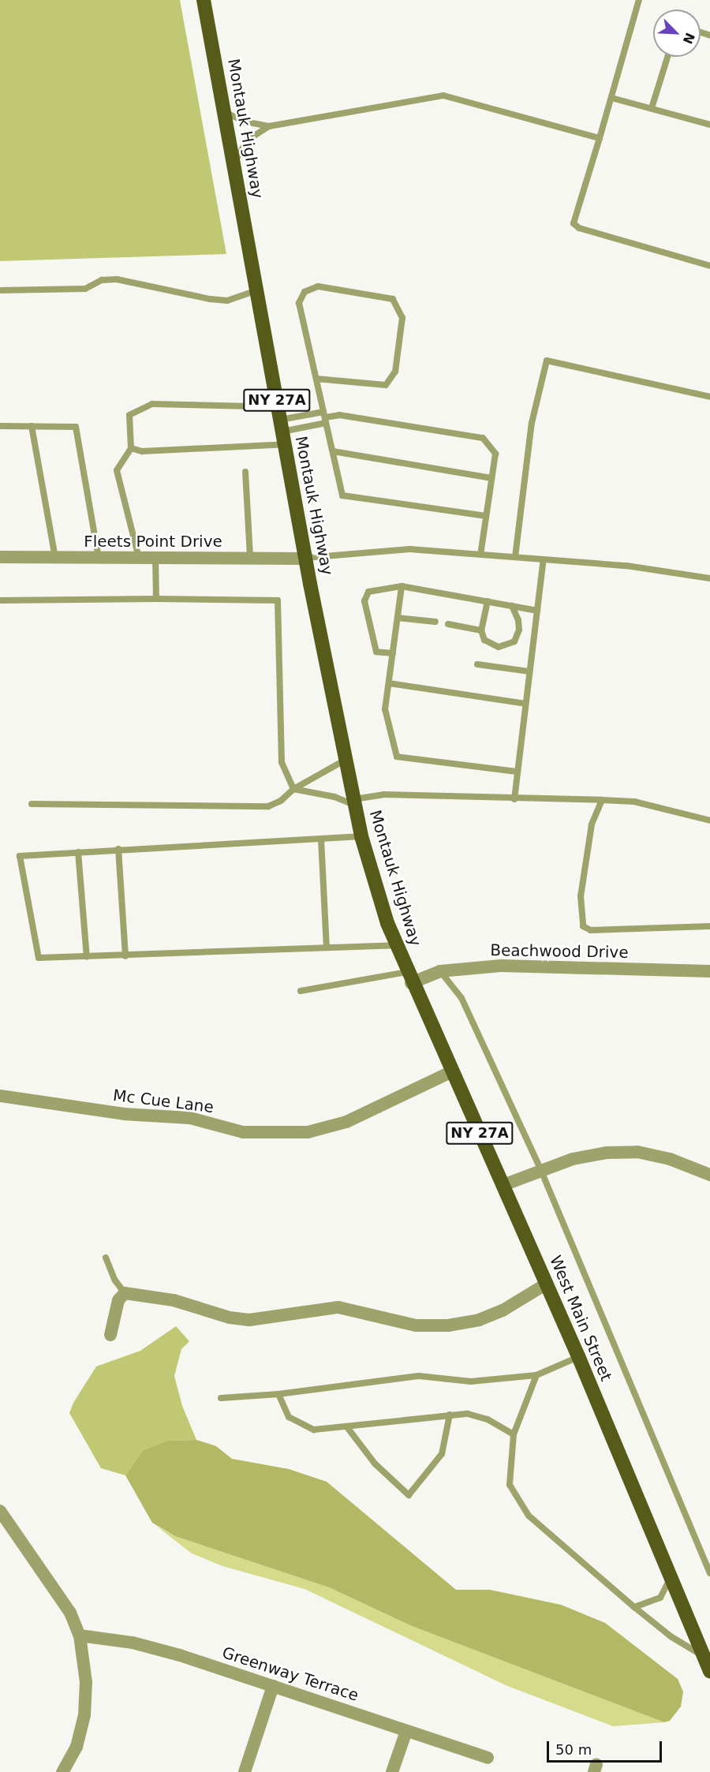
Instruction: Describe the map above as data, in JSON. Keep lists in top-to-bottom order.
{
  "streets": {
    "main road": ["Montauk Highway", "NY 27A", "West Main Street"],
    "street": [
      "Fleets Point Drive",
      "Beachwood Drive",
      "Mc Cue Lane",
      "Greenway Terrace"
    ]
  },
  "crossings": [
    ["Montauk Highway", "Fleets Point Drive"],
    ["Montauk Highway", "Beachwood Drive"],
    ["Montauk Highway", "West Main Street"],
    ["Beachwood Drive", "West Main Street"],
    ["Mc Cue Lane", "West Main Street"]
  ],
  "scale_bar": "50 m",
  "north": "bottom right"
}
